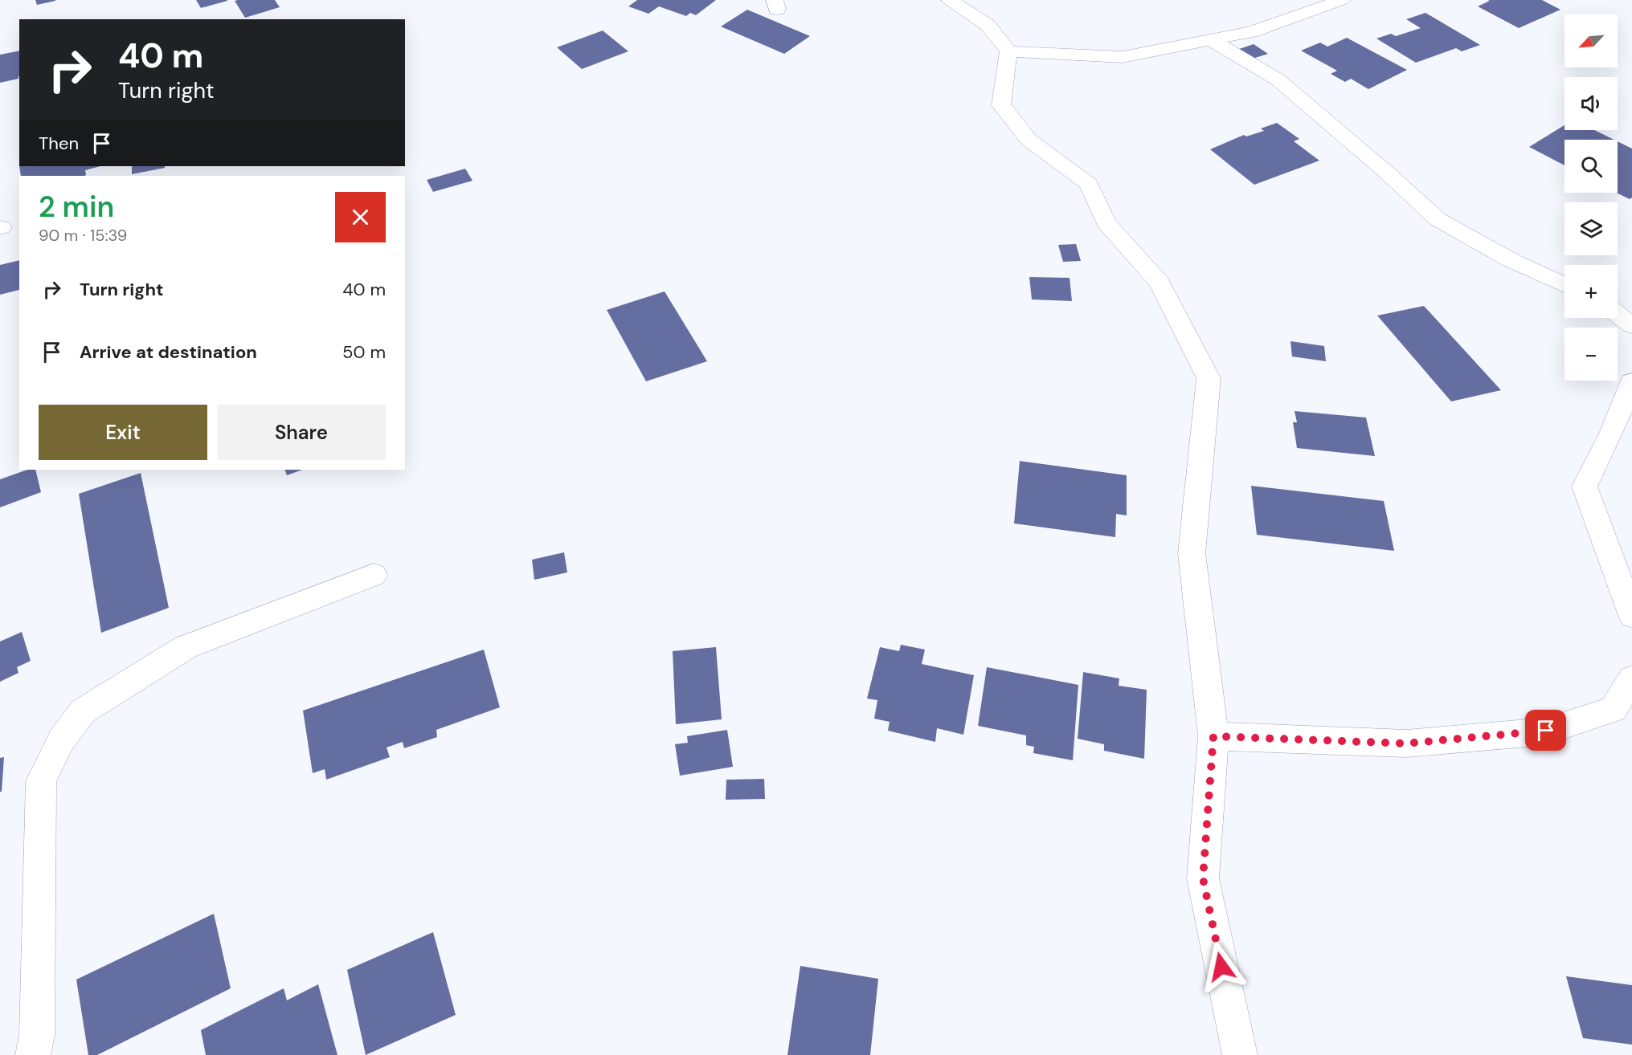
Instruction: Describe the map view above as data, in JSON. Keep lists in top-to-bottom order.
{
  "north": "bottom left",
  "page": {
    "map_buttons": ["+", "−"],
    "turn": ["40 m", "Turn right"],
    "then": "Then",
    "heading": ["2 min", "90 m · 15:39"],
    "list": [
      {
        "name": "Turn right",
        "value": "40 m"
      },
      {
        "name": "Arrive at destination",
        "value": "50 m"
      }
    ],
    "buttons": ["Exit", "Share"]
  }
}
